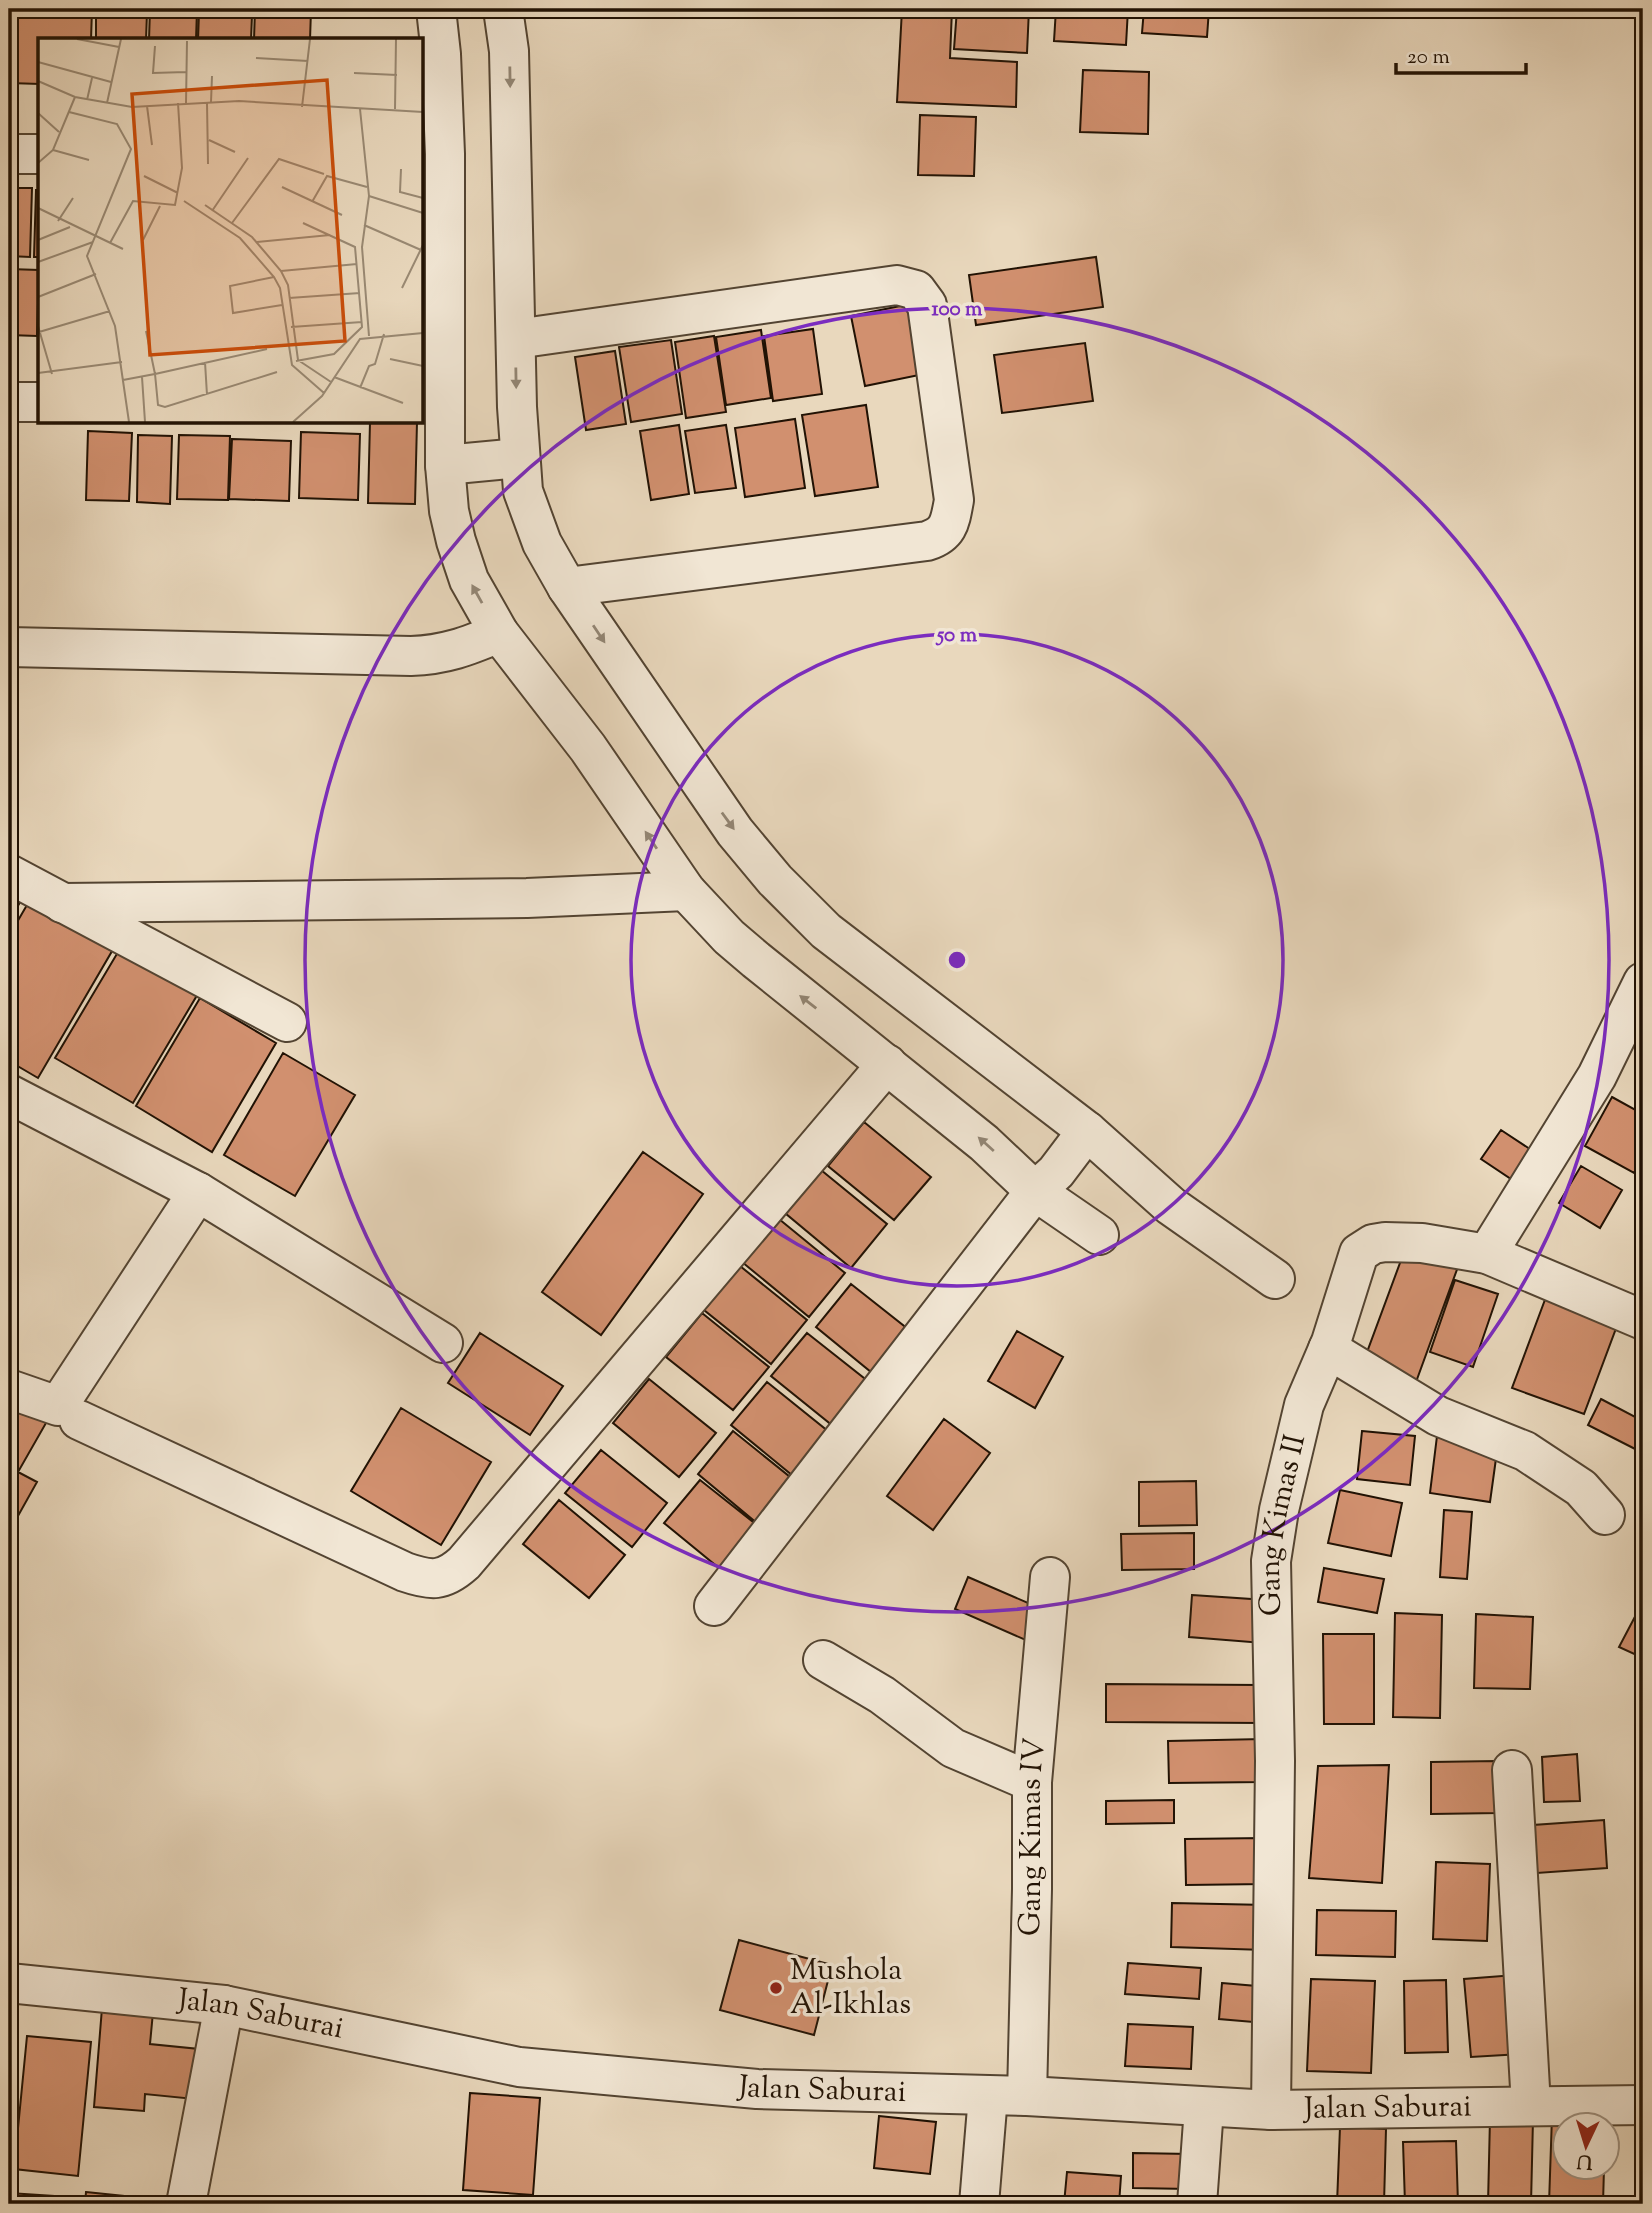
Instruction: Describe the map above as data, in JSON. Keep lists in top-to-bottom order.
{
  "streets": {
    "street": ["Gang Kimas II", "Gang Kimas IV", "Jalan Saburai"]
  },
  "crossings": [
    ["Gang Kimas II", "Jalan Saburai"],
    ["Gang Kimas IV", "Jalan Saburai"]
  ],
  "places": ["Mushola Al-Ikhlas"],
  "scale_bar": "20 m",
  "north": "bottom",
  "rings": ["100 m", "50 m"]
}
